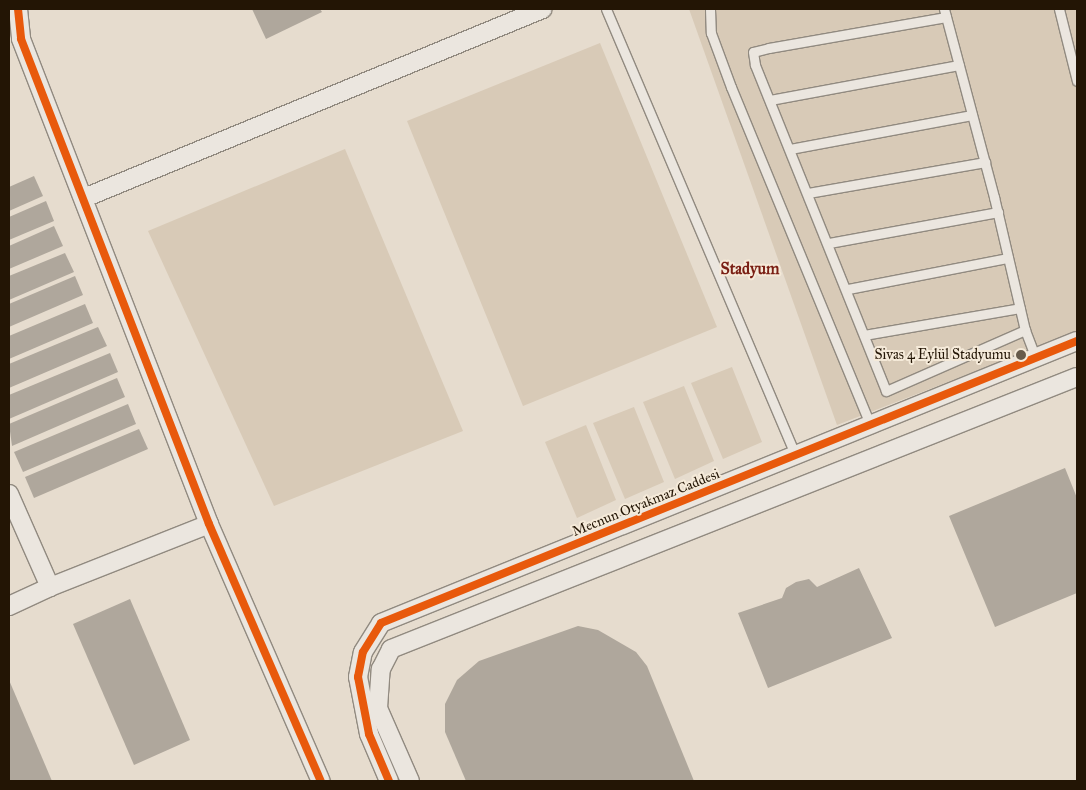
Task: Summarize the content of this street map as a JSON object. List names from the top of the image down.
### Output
{
  "streets": {
    "street": ["Mecnun Otyakmaz Caddesi"]
  },
  "districts": ["Stadyum"],
  "places": ["Sivas 4 Eylül Stadyumu"]
}
